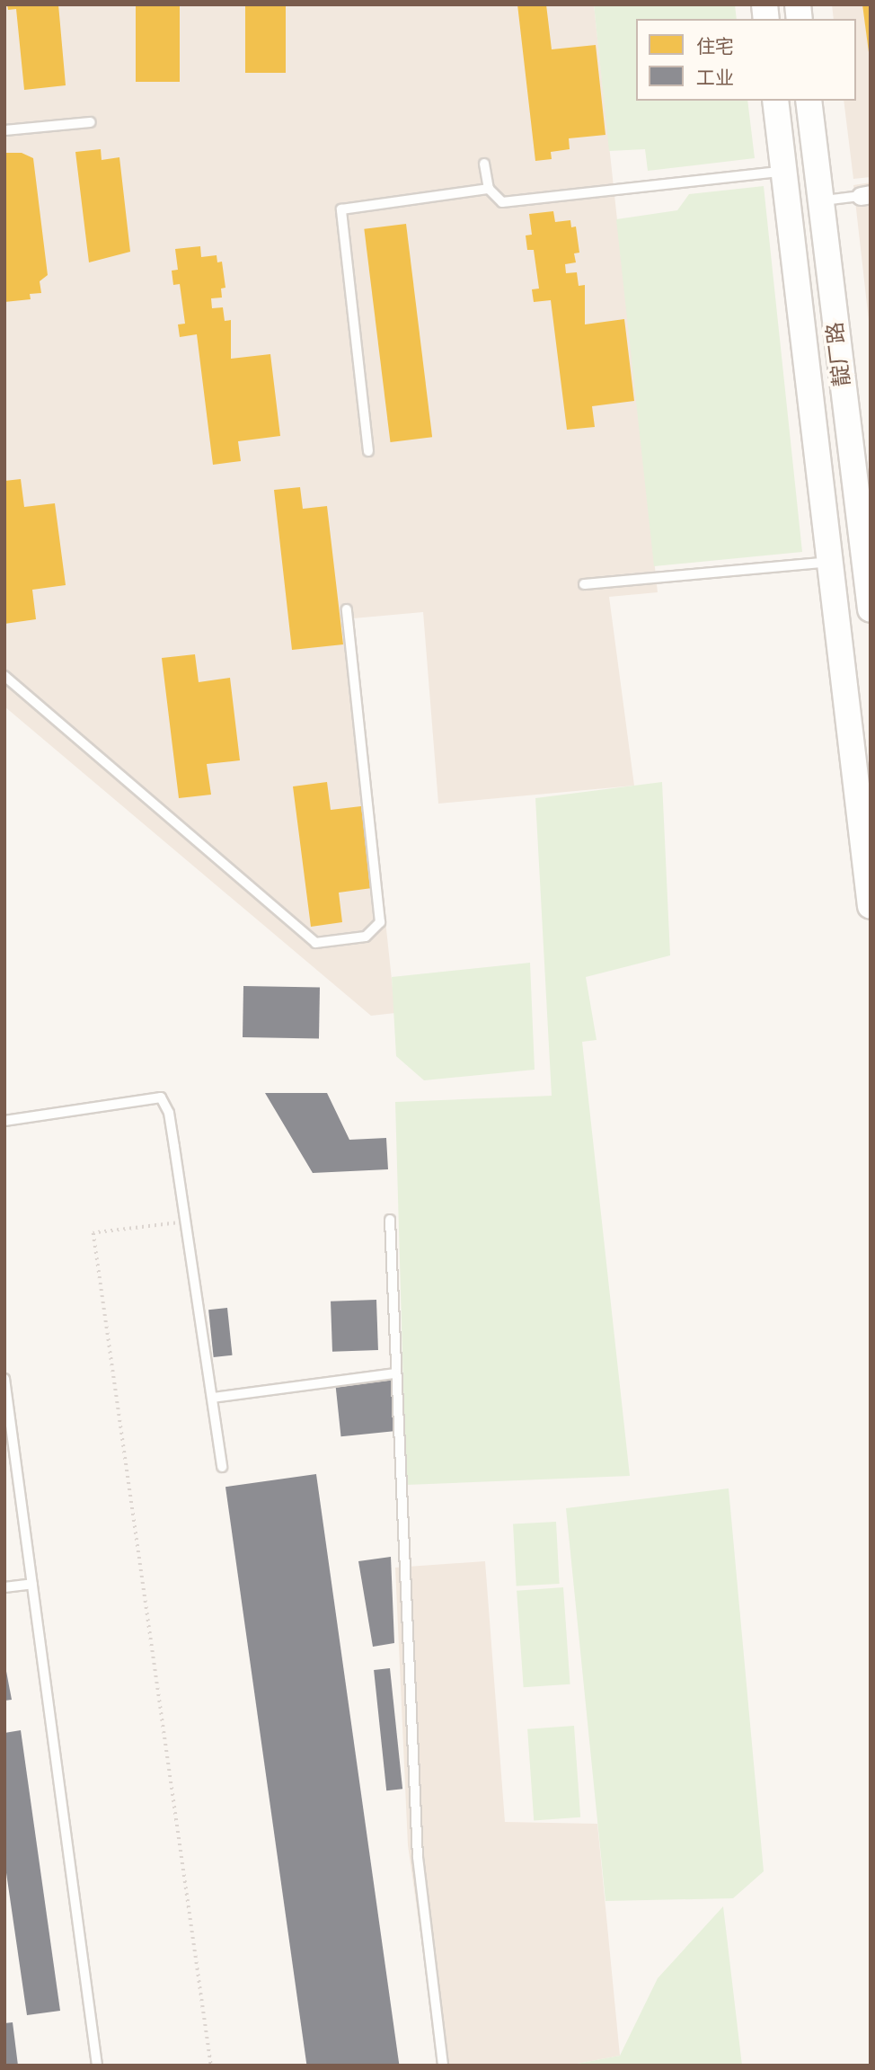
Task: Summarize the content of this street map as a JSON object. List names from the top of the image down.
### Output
{
  "streets": {
    "main road": ["靛厂路"]
  },
  "legend": ["住宅", "工业"]
}
